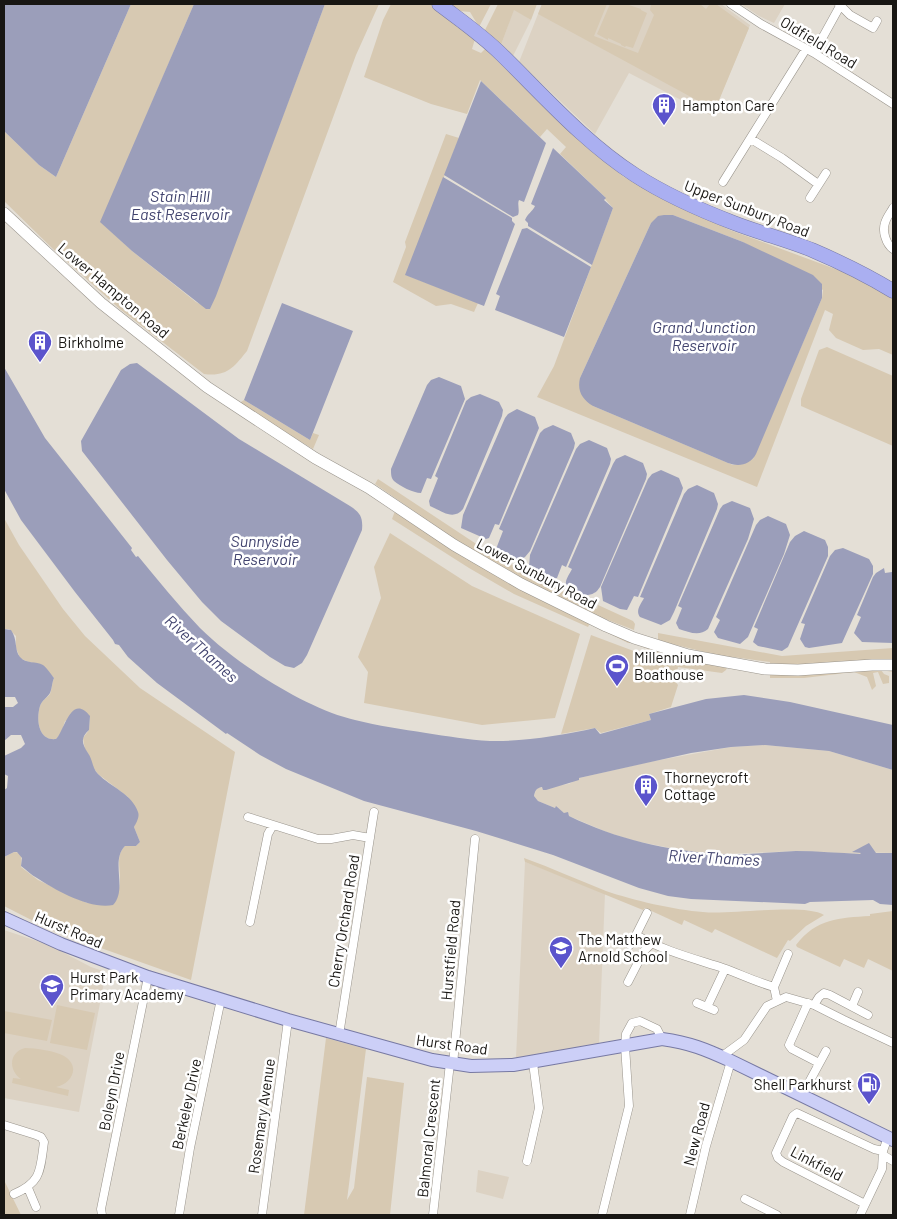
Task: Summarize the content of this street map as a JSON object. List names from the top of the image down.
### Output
{
  "streets": {
    "highway": ["Upper Sunbury Road"],
    "main road": ["Hurst Road"],
    "street": [
      "Oldfield Road",
      "Lower Hampton Road",
      "Lower Sunbury Road",
      "Cherry Orchard Road",
      "Hurstfield Road",
      "Boleyn Drive",
      "Berkeley Drive",
      "Rosemary Avenue",
      "New Road",
      "Balmoral Crescent",
      "Linkfield"
    ]
  },
  "crossings": [
    ["Lower Hampton Road", "Lower Sunbury Road"],
    ["Cherry Orchard Road", "Hurst Road"],
    ["Hurst Road", "Hurstfield Road"],
    ["Hurst Road", "Boleyn Drive"],
    ["Hurst Road", "Berkeley Drive"],
    ["Hurst Road", "Rosemary Avenue"],
    ["Hurst Road", "New Road"],
    ["Hurst Road", "Balmoral Crescent"],
    ["Hurstfield Road", "Balmoral Crescent"]
  ],
  "water": [
    "Stain Hill East Reservoir",
    "Grand Junction Reservoir",
    "Sunnyside Reservoir",
    "River Thames"
  ],
  "places": {
    "building": ["Hampton Care", "Birkholme", "Thorneycroft Cottage"],
    "sports": ["Millennium Boathouse"],
    "school or university": ["The Matthew Arnold School", "Hurst Park Primary Academy"],
    "fuel station": ["Shell Parkhurst"]
  }
}
